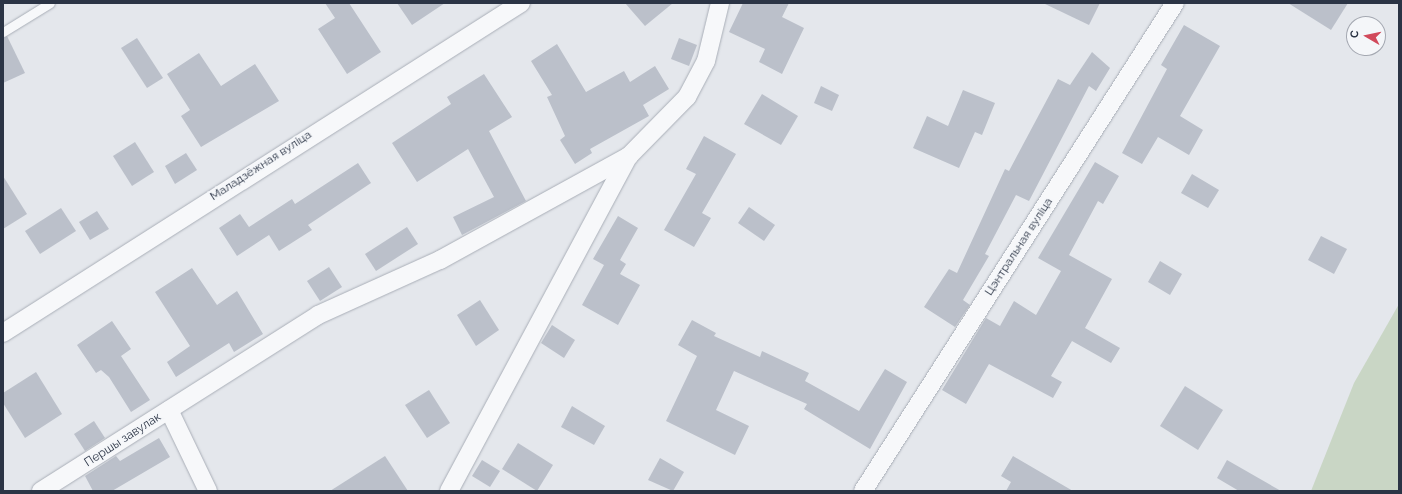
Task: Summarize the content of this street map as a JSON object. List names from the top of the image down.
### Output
{
  "streets": {
    "street": ["Маладзёжная вуліца", "Цэнтральная вуліца", "Першы завулак"]
  },
  "north": "left"
}
